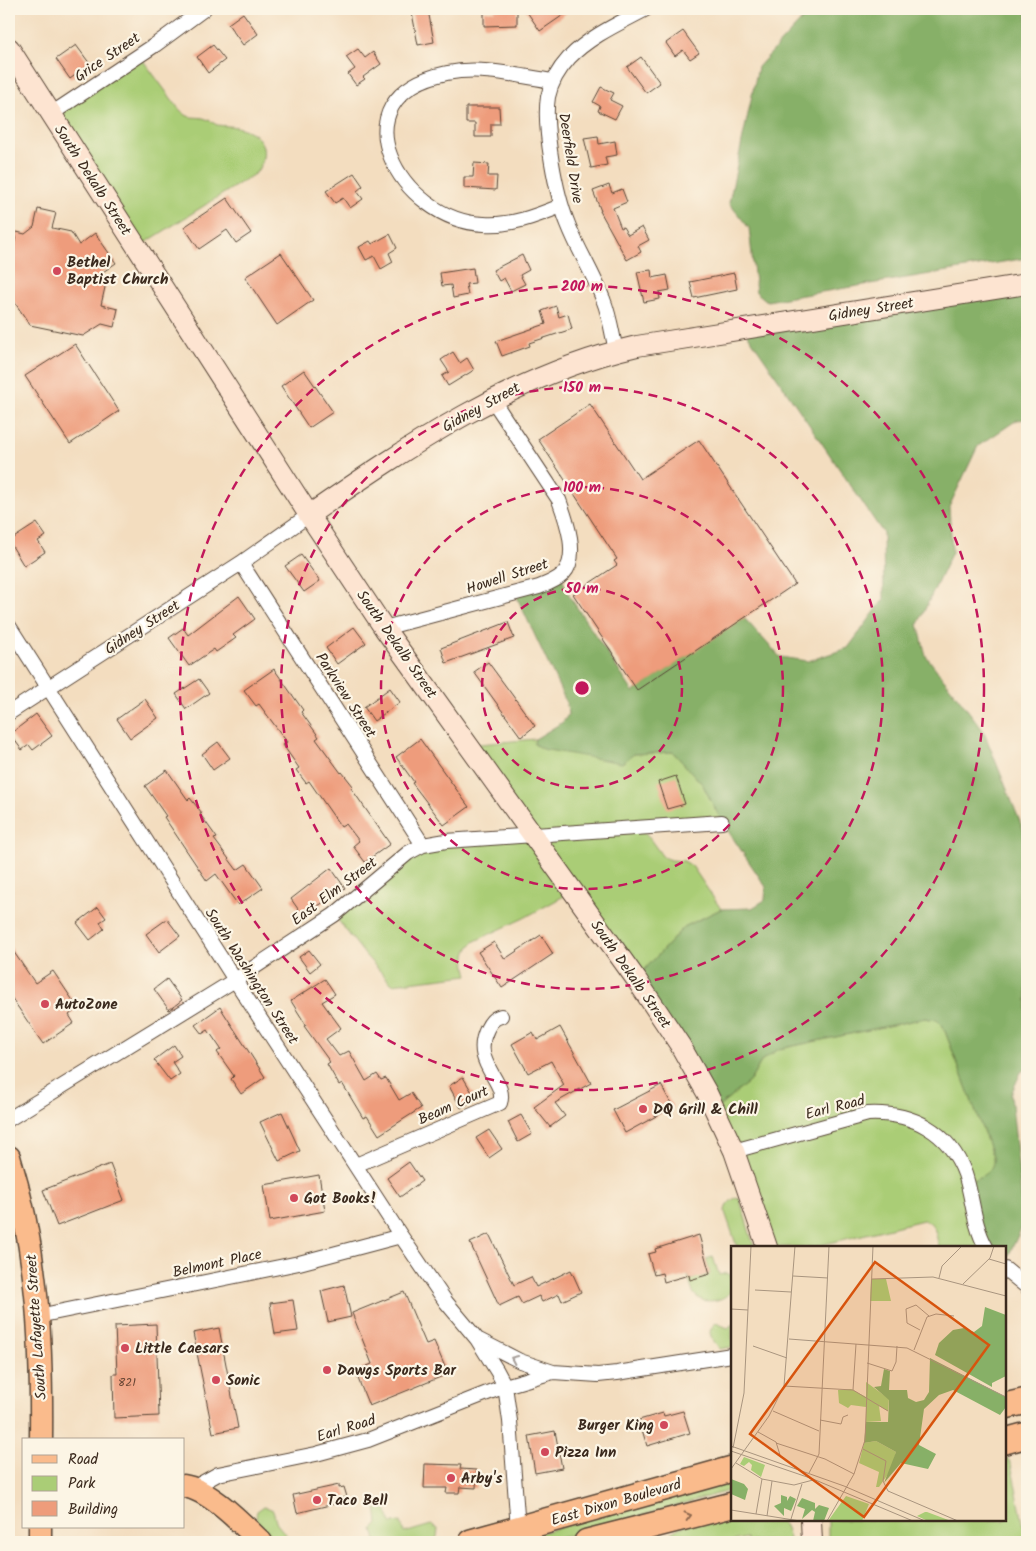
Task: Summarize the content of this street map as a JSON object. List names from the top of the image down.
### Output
{
  "streets": {
    "highway": ["East Dixon Boulevard"],
    "main road": ["South Dekalb Street", "Gidney Street", "South Lafayette Street"],
    "street": [
      "Grice Street",
      "Deerfield Drive",
      "Howell Street",
      "Parkview Street",
      "East Elm Street",
      "South Washington Street",
      "Beam Court",
      "Earl Road",
      "Belmont Place"
    ]
  },
  "crossings": [
    ["Grice Street", "South Dekalb Street"],
    ["Deerfield Drive", "Gidney Street"],
    ["South Dekalb Street", "Gidney Street"],
    ["South Dekalb Street", "Howell Street"],
    ["South Dekalb Street", "East Elm Street"],
    ["South Dekalb Street", "Earl Road"],
    ["Gidney Street", "Howell Street"],
    ["Gidney Street", "Parkview Street"],
    ["Gidney Street", "South Washington Street"],
    ["Parkview Street", "East Elm Street"],
    ["East Elm Street", "South Washington Street"],
    ["South Washington Street", "Beam Court"],
    ["South Washington Street", "Earl Road"],
    ["South Washington Street", "Belmont Place"],
    ["South Washington Street", "East Dixon Boulevard"],
    ["Belmont Place", "South Lafayette Street"]
  ],
  "places": [
    "Bethel Baptist Church",
    "AutoZone",
    "DQ Grill & Chill",
    "Got Books!",
    "Little Caesars",
    "Dawgs Sports Bar",
    "Sonic",
    "Burger King",
    "Pizza Inn",
    "Arby's",
    "Taco Bell"
  ],
  "house_numbers": ["821"],
  "legend": ["Road", "Park", "Building"],
  "rings": [
    "200 m",
    "150 m",
    "100 m",
    "50 m"
  ]
}
